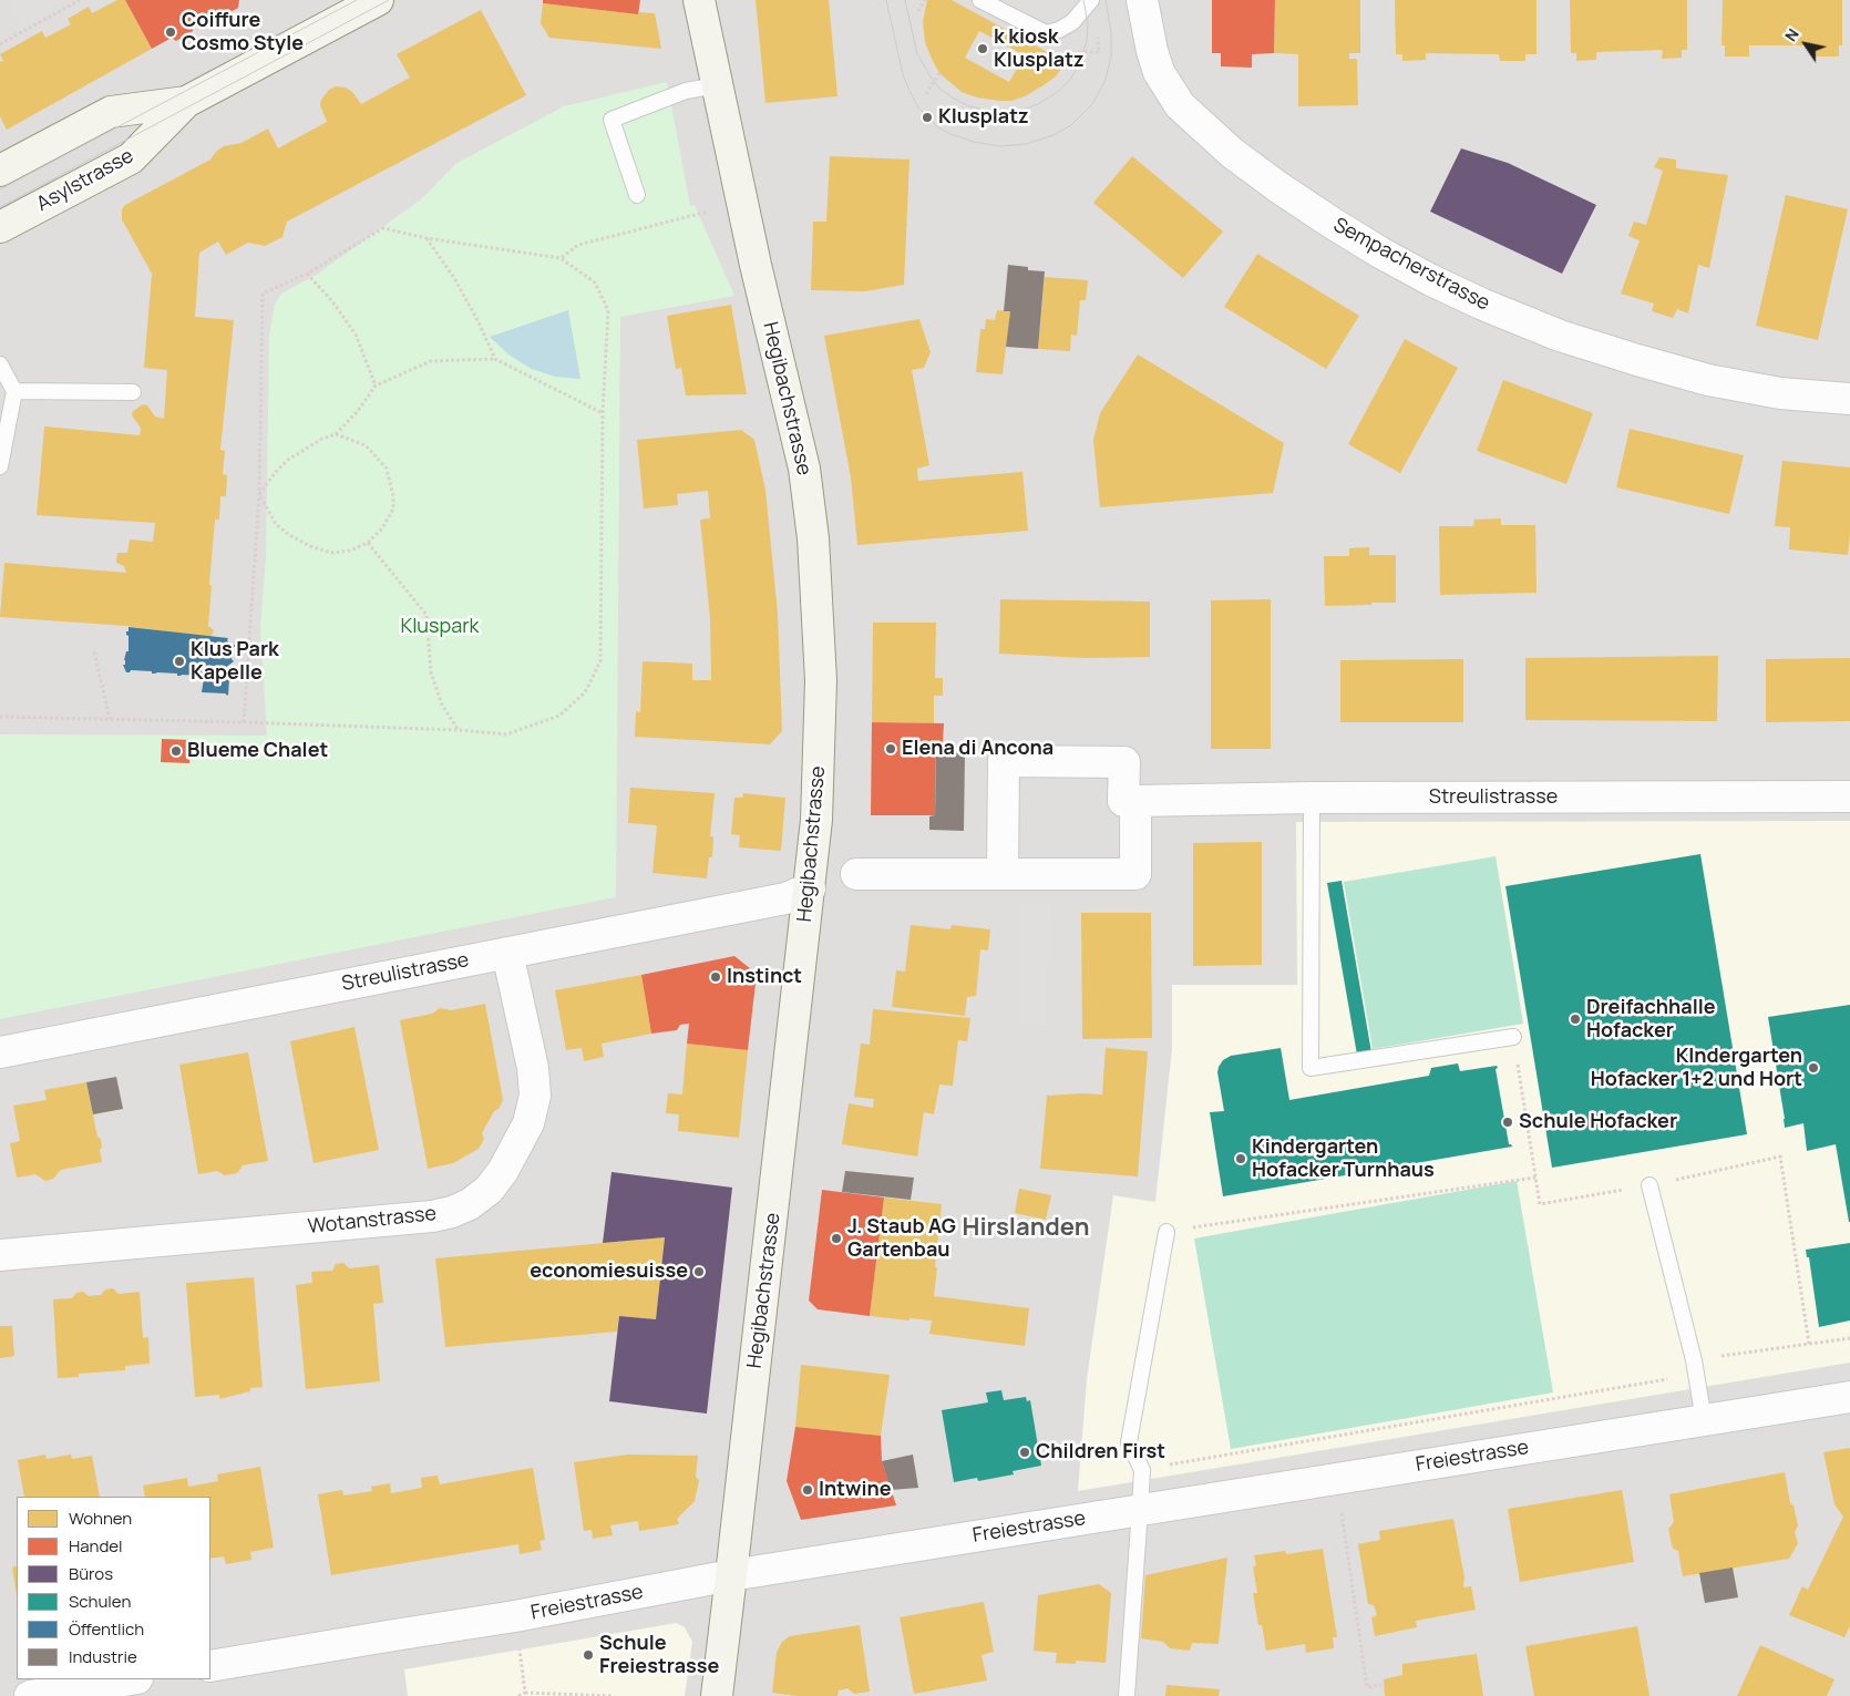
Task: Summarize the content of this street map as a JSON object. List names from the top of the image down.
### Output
{
  "streets": {
    "street": [
      "Asylstrasse",
      "Sempacherstrasse",
      "Hegibachstrasse",
      "Streulistrasse",
      "Wotanstrasse",
      "Freiestrasse"
    ]
  },
  "crossings": [
    ["Hegibachstrasse", "Streulistrasse"],
    ["Hegibachstrasse", "Freiestrasse"],
    ["Streulistrasse", "Wotanstrasse"]
  ],
  "districts": ["Hirslanden"],
  "parks": ["Kluspark"],
  "places": [
    "Coiffure Cosmo Style",
    "k kiosk Klusplatz",
    "Klusplatz",
    "Klus Park Kapelle",
    "Elena di Ancona",
    "Blueme Chalet",
    "Instinct",
    "Dreifachhalle Hofacker",
    "KIndergarten Hofacker 1+2 und Hort",
    "Schule Hofacker",
    "Kindergarten Hofacker Turnhaus",
    "J. Staub AG Gartenbau",
    "economiesuisse",
    "Children First",
    "Intwine",
    "Schule Freiestrasse"
  ],
  "legend": [
    "Wohnen",
    "Handel",
    "Büros",
    "Schulen",
    "Öffentlich",
    "Industrie"
  ],
  "north": "top left"
}
